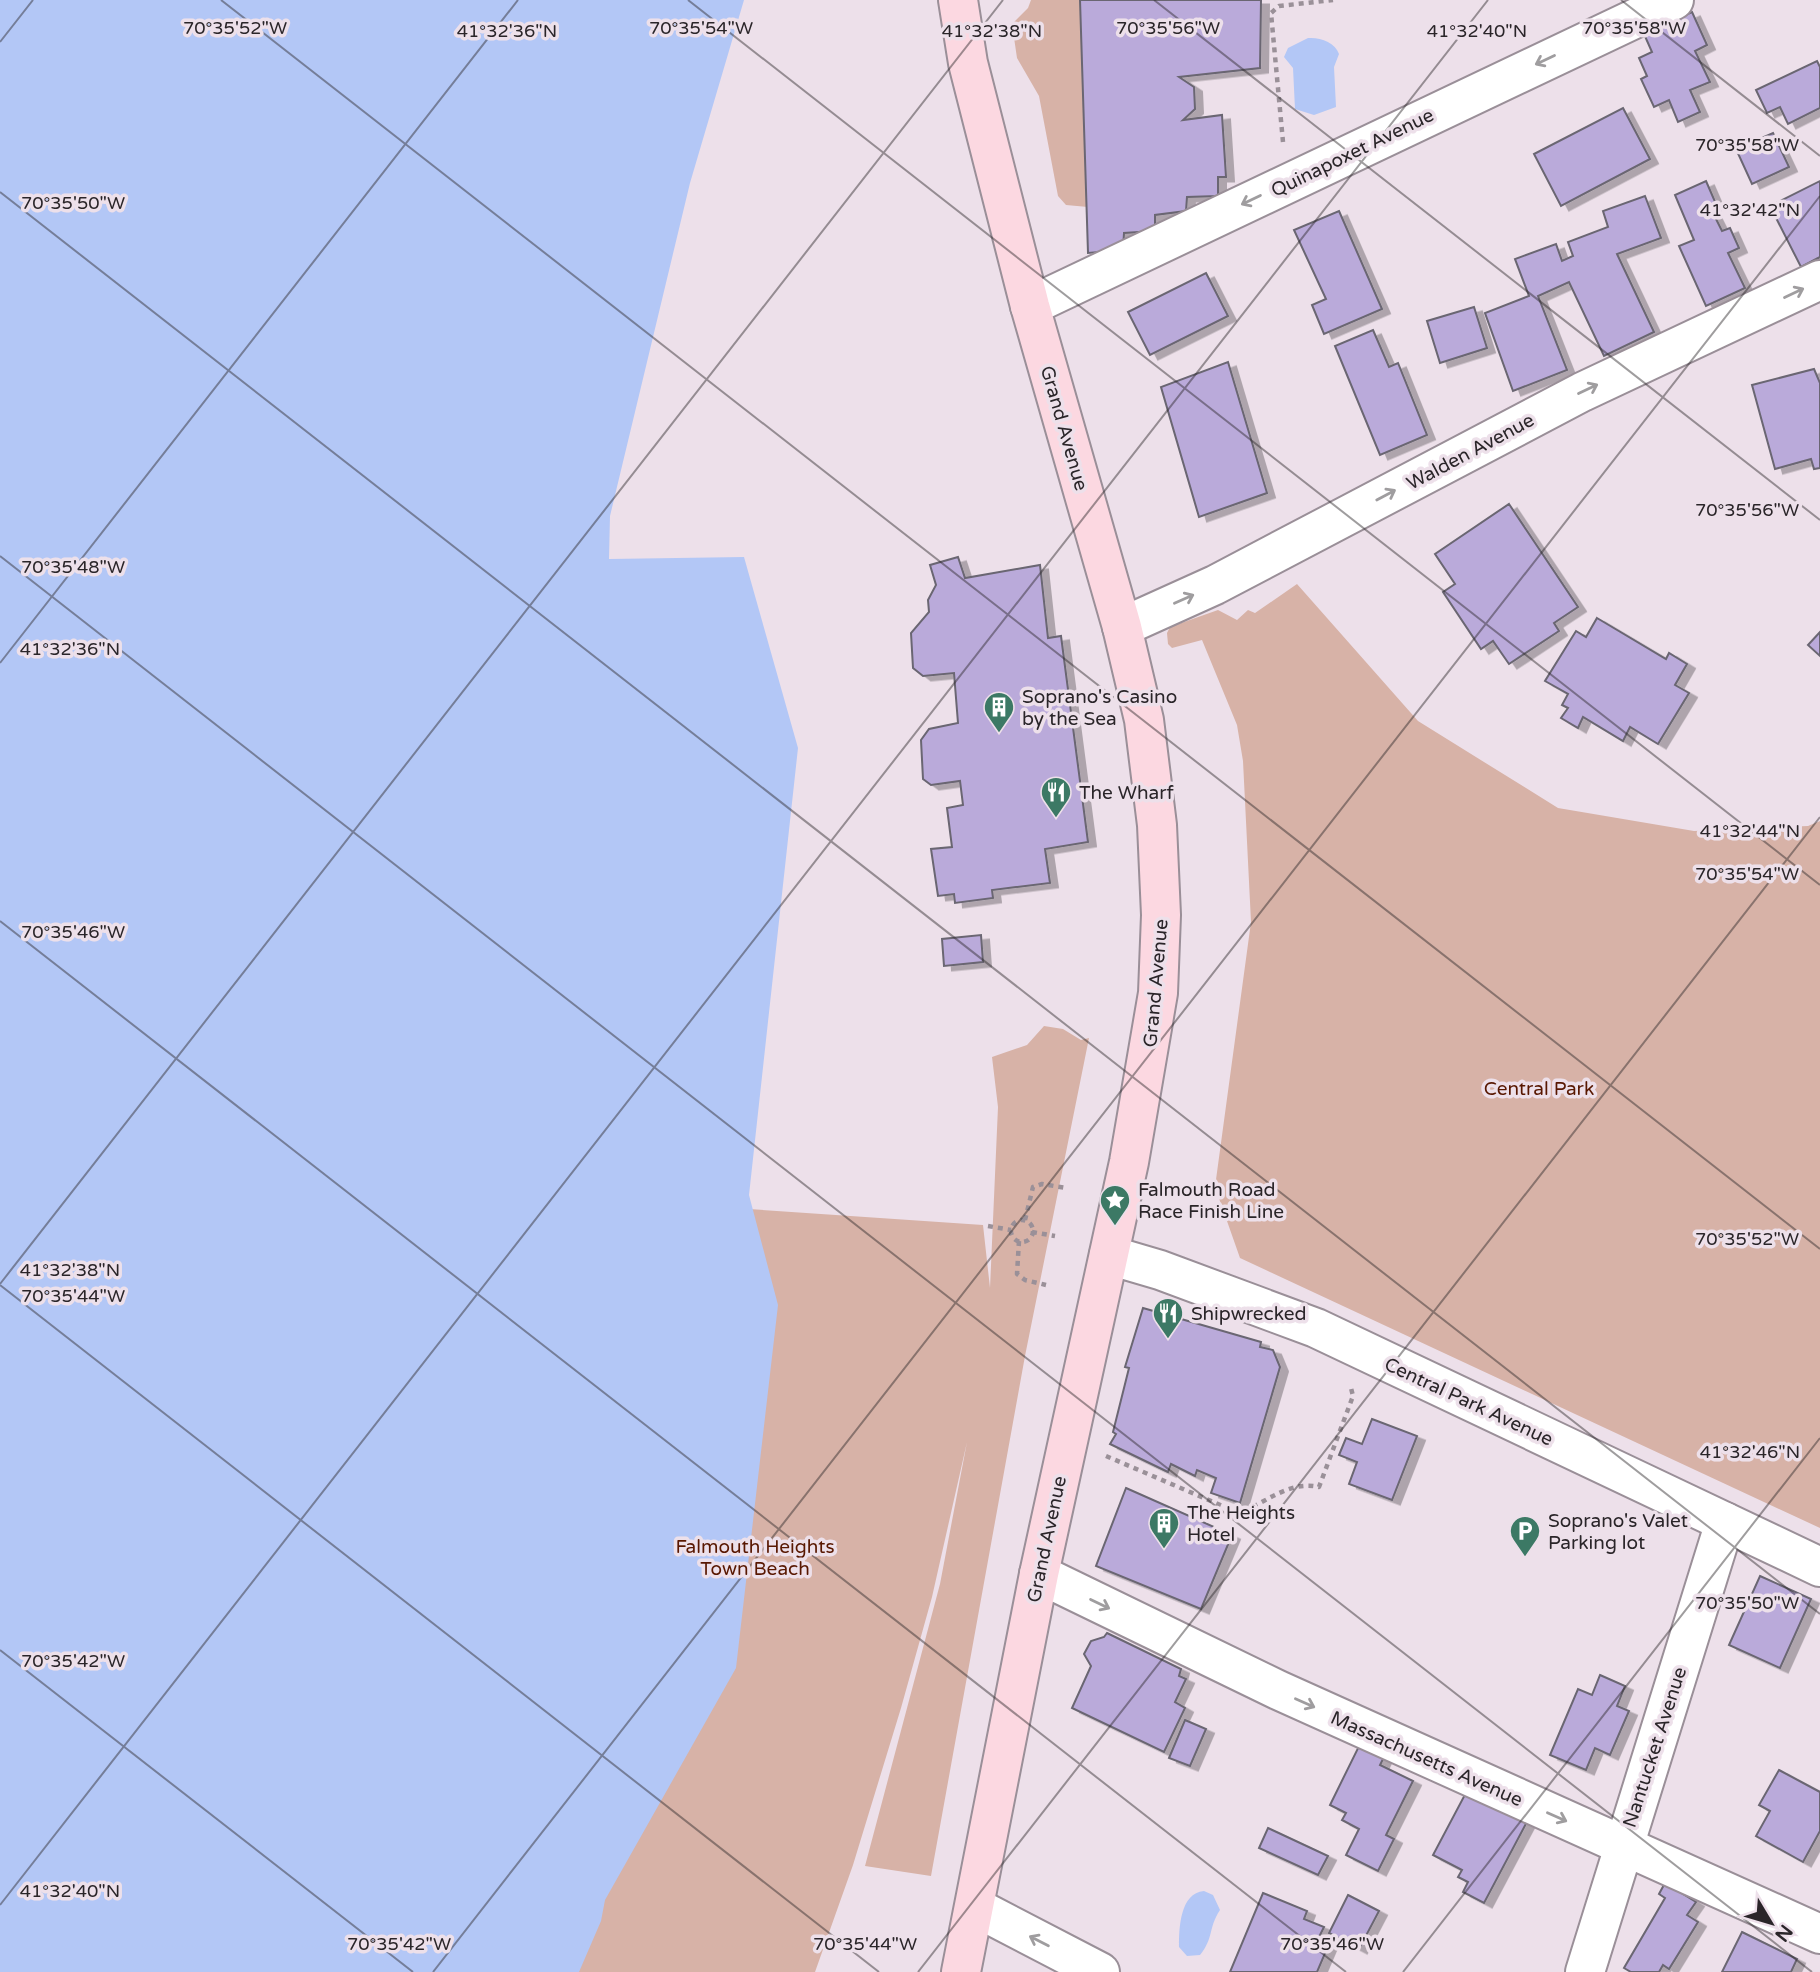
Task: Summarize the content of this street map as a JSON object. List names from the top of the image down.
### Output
{
  "streets": {
    "main road": ["Grand Avenue"],
    "street": [
      "Quinapoxet Avenue",
      "Walden Avenue",
      "Central Park Avenue",
      "Nantucket Avenue",
      "Massachusetts Avenue"
    ]
  },
  "crossings": [
    ["Quinapoxet Avenue", "Grand Avenue"],
    ["Grand Avenue", "Walden Avenue"],
    ["Grand Avenue", "Central Park Avenue"],
    ["Grand Avenue", "Massachusetts Avenue"],
    ["Central Park Avenue", "Nantucket Avenue"],
    ["Nantucket Avenue", "Massachusetts Avenue"]
  ],
  "one_way": ["Quinapoxet Avenue", "Walden Avenue", "Massachusetts Avenue"],
  "parks": ["Central Park", "Falmouth Heights Town Beach"],
  "places": {
    "building": ["Soprano's Casino by the Sea", "The Heights Hotel"],
    "restaurant": ["The Wharf", "Shipwrecked"],
    "place": ["Falmouth Road Race Finish Line"],
    "parking": ["Soprano's Valet Parking lot"]
  },
  "north": "bottom right",
  "coordinates": [
    "70°35'58\"W",
    "70°35'52\"W",
    "70°35'54\"W",
    "70°35'56\"W",
    "41°32'36\"N",
    "41°32'38\"N",
    "41°32'40\"N",
    "70°35'50\"W",
    "41°32'42\"N",
    "70°35'48\"W",
    "41°32'44\"N",
    "70°35'46\"W",
    "70°35'44\"W",
    "41°32'46\"N",
    "70°35'42\"W"
  ]
}
